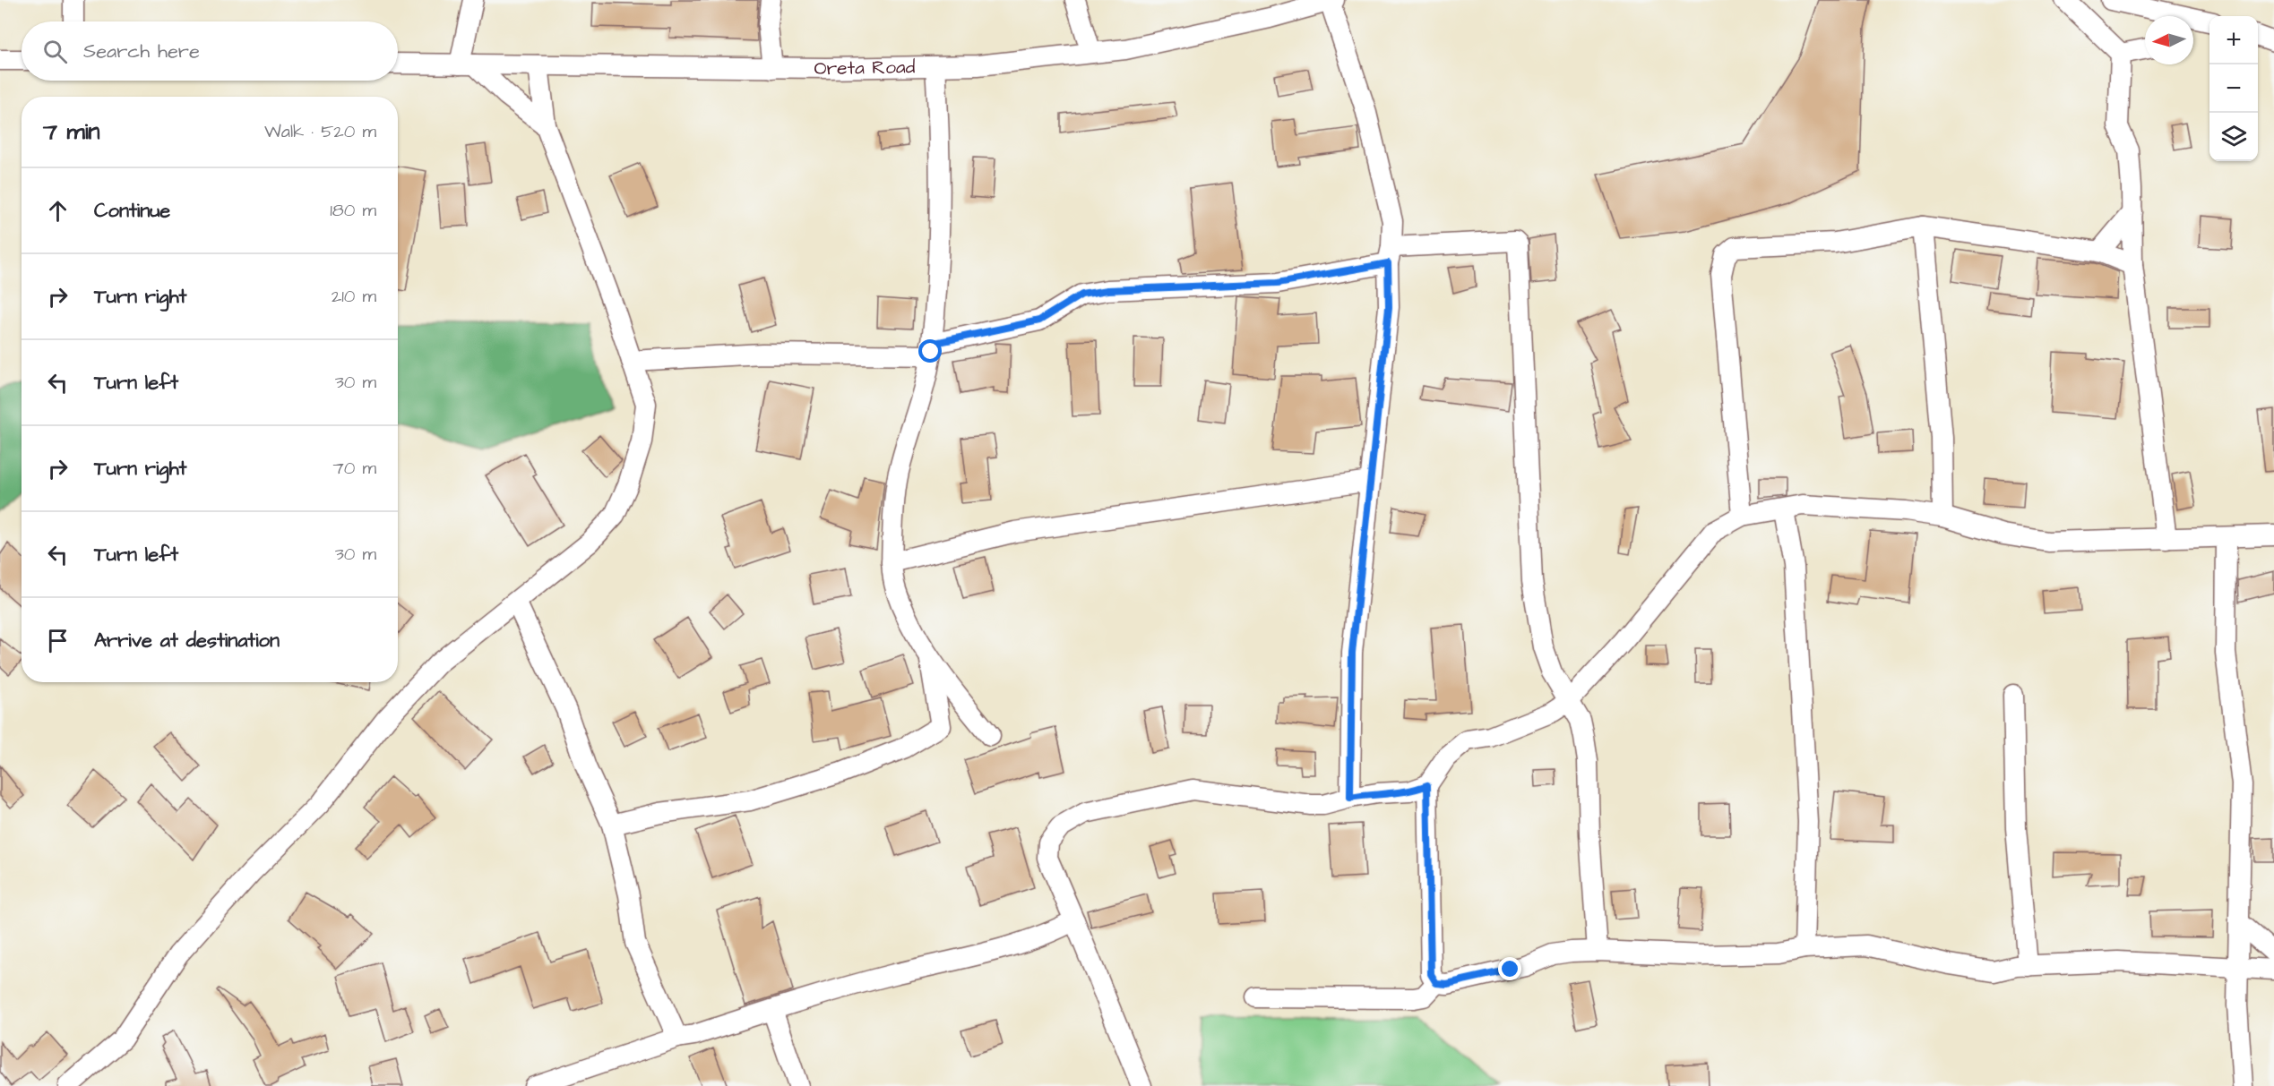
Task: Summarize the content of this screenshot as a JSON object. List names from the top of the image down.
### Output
{
  "streets": {
    "street": ["Oreta Road"]
  },
  "north": "left",
  "page": {
    "map_buttons": ["+", "−"],
    "search": "Search here",
    "heading": ["7 min", "Walk · 520 m"],
    "list": [
      ["Continue", "180 m"],
      ["Turn right", "210 m"],
      ["Turn left", "30 m"],
      ["Turn right", "70 m"],
      ["Turn left", "30 m"],
      "Arrive at destination"
    ]
  }
}
